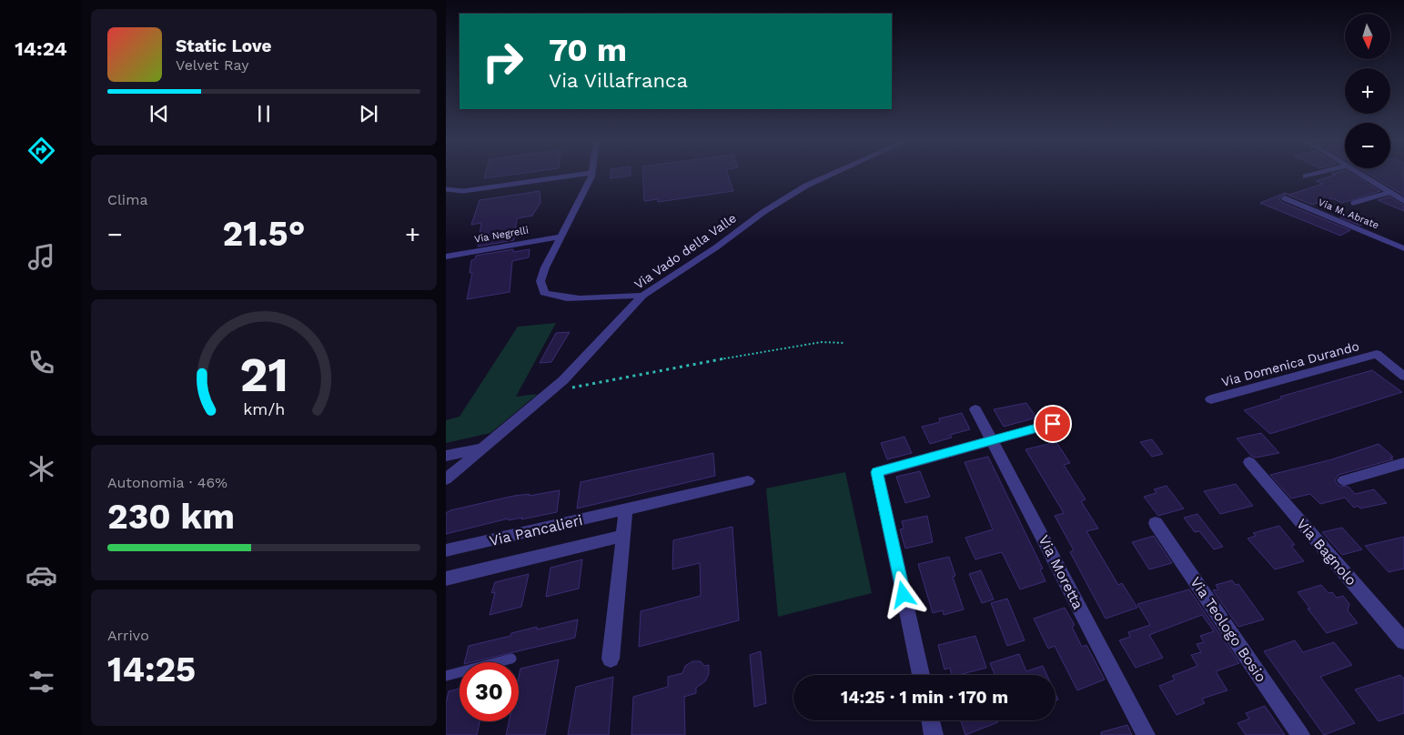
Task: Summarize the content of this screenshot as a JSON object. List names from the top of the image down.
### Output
{
  "streets": {
    "street": [
      "Via M. Abrate",
      "Via Negrelli",
      "Via Vado della Valle",
      "Via Domenica Durando",
      "Via Pancalieri",
      "Via Bagnolo",
      "Via Moretta",
      "Via Teologo Bosio"
    ]
  },
  "north": "bottom",
  "page": {
    "tabs": "14:24",
    "map_buttons": ["+", "−"],
    "turn": ["70 m", "Via Villafranca"],
    "song": ["Static Love", "Velvet Ray"],
    "tile": [
      "Clima",
      ["Autonomia · 46%", "230 km"],
      ["Arrivo", "14:25"]
    ],
    "heat": ["−", "21.5°", "+"],
    "limit": "30",
    "trip": "14:25 · 1 min · 170 m",
    "gauge": ["21", "km/h"]
  }
}
